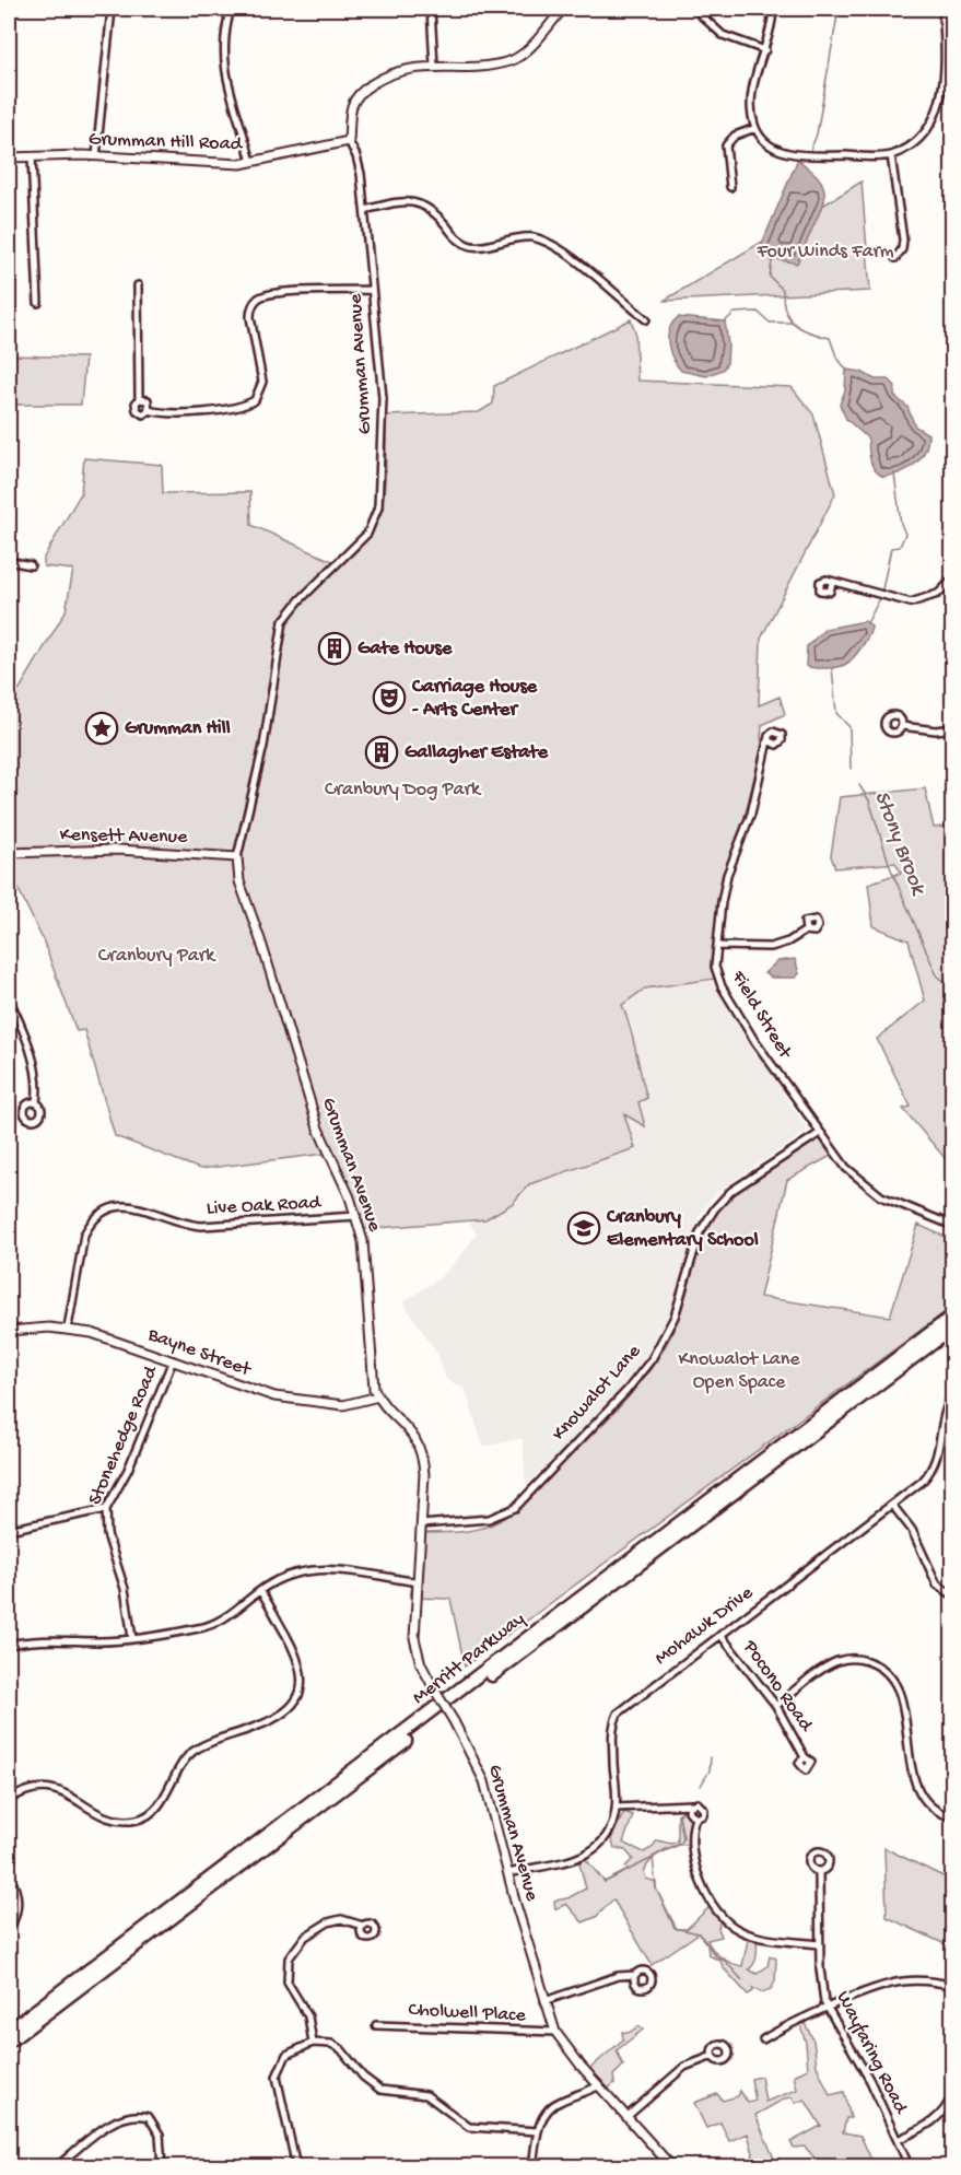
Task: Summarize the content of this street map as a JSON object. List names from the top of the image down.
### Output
{
  "streets": {
    "highway": ["Merritt Parkway"],
    "street": [
      "Grumman Hill Road",
      "Grumman Avenue",
      "Kensett Avenue",
      "Field Street",
      "Live Oak Road",
      "Bayne Street",
      "Knowalot Lane",
      "Stonehedge Road",
      "Mohawk Drive",
      "Pocono Road",
      "Cholwell Place",
      "Wayfaring Road"
    ]
  },
  "crossings": [
    ["Grumman Hill Road", "Grumman Avenue"],
    ["Grumman Avenue", "Kensett Avenue"],
    ["Grumman Avenue", "Live Oak Road"],
    ["Grumman Avenue", "Bayne Street"],
    ["Grumman Avenue", "Knowalot Lane"],
    ["Grumman Avenue", "Mohawk Drive"],
    ["Grumman Avenue", "Cholwell Place"],
    ["Field Street", "Knowalot Lane"],
    ["Live Oak Road", "Bayne Street"],
    ["Bayne Street", "Stonehedge Road"],
    ["Mohawk Drive", "Pocono Road"]
  ],
  "water": ["Stony Brook"],
  "parks": [
    "Four Winds Farm",
    "Cranbury Dog Park",
    "Cranbury Park",
    "Knowalot Lane Open Space"
  ],
  "places": {
    "building": ["Gate House", "Gallagher Estate"],
    "theatre": ["Carriage House - Arts Center"],
    "place": ["Grumman Hill"],
    "school or university": ["Cranbury Elementary School"]
  }
}
